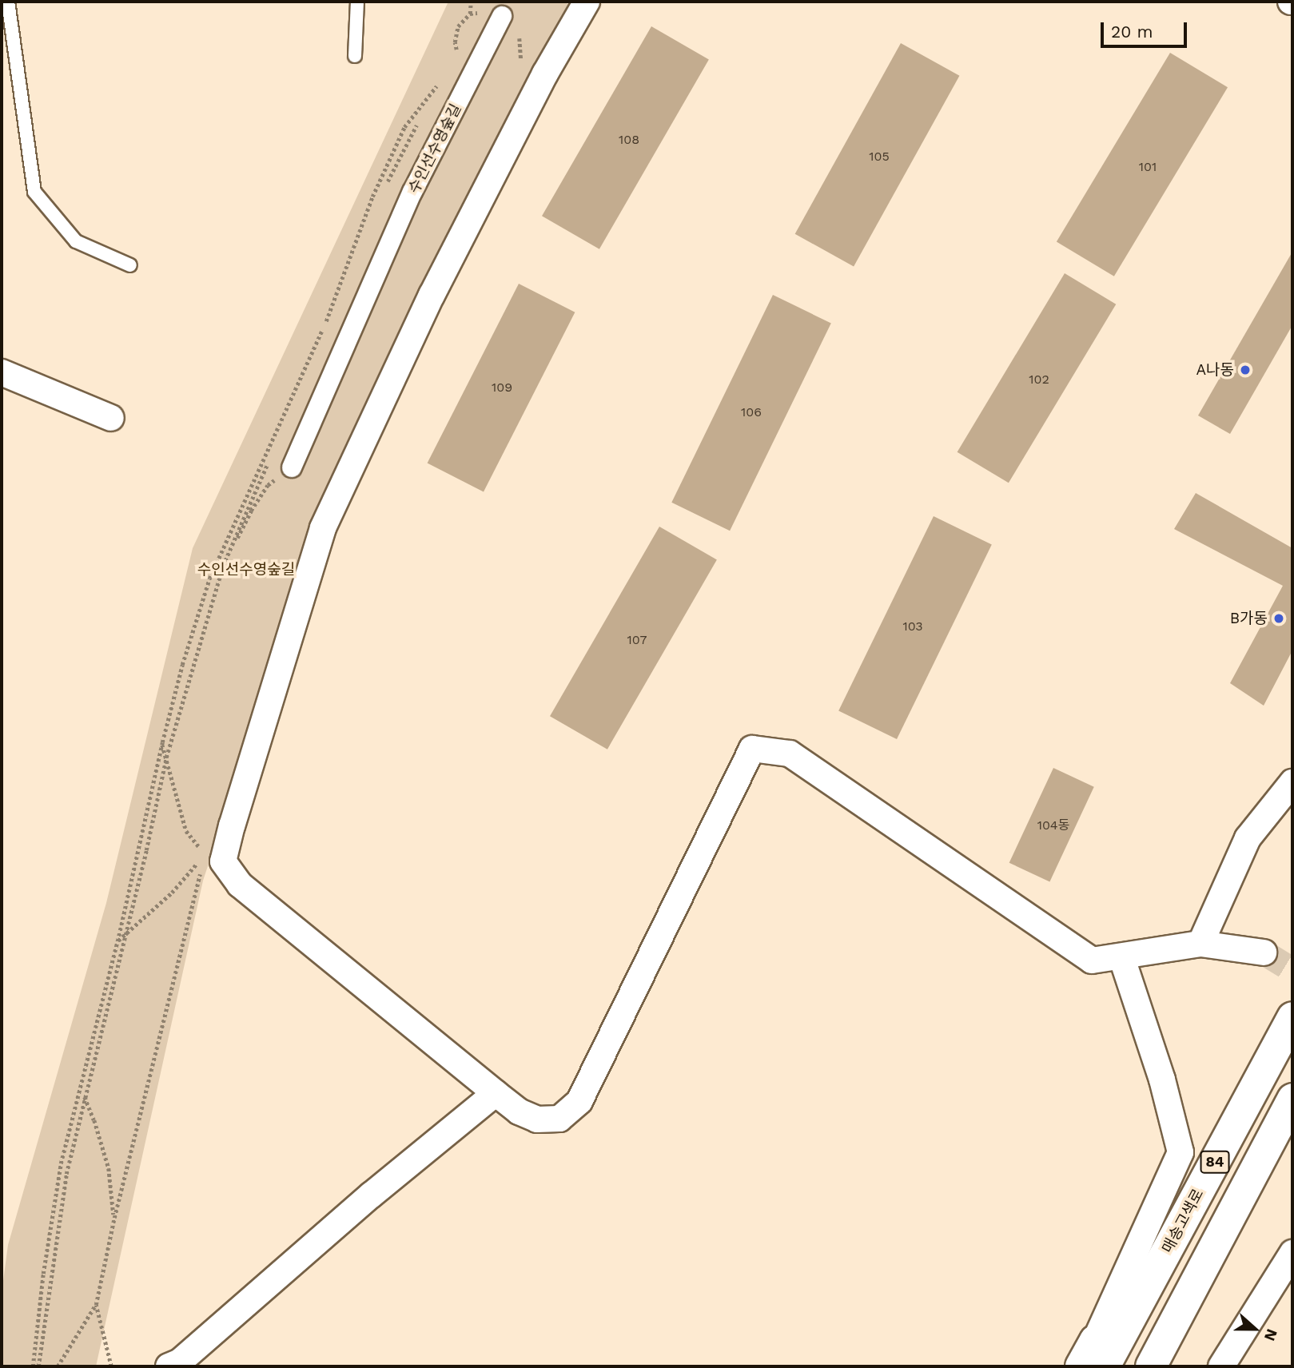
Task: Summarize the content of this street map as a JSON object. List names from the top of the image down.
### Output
{
  "streets": {
    "main road": ["84", "매송고색로"],
    "street": ["수인선수영숲길"]
  },
  "parks": ["수인선수영숲길"],
  "places": ["A나동", "B가동"],
  "house_numbers": [
    "108",
    "105",
    "101",
    "102",
    "109",
    "106",
    "103",
    "107",
    "104동"
  ],
  "scale_bar": "20 m",
  "north": "right"
}
